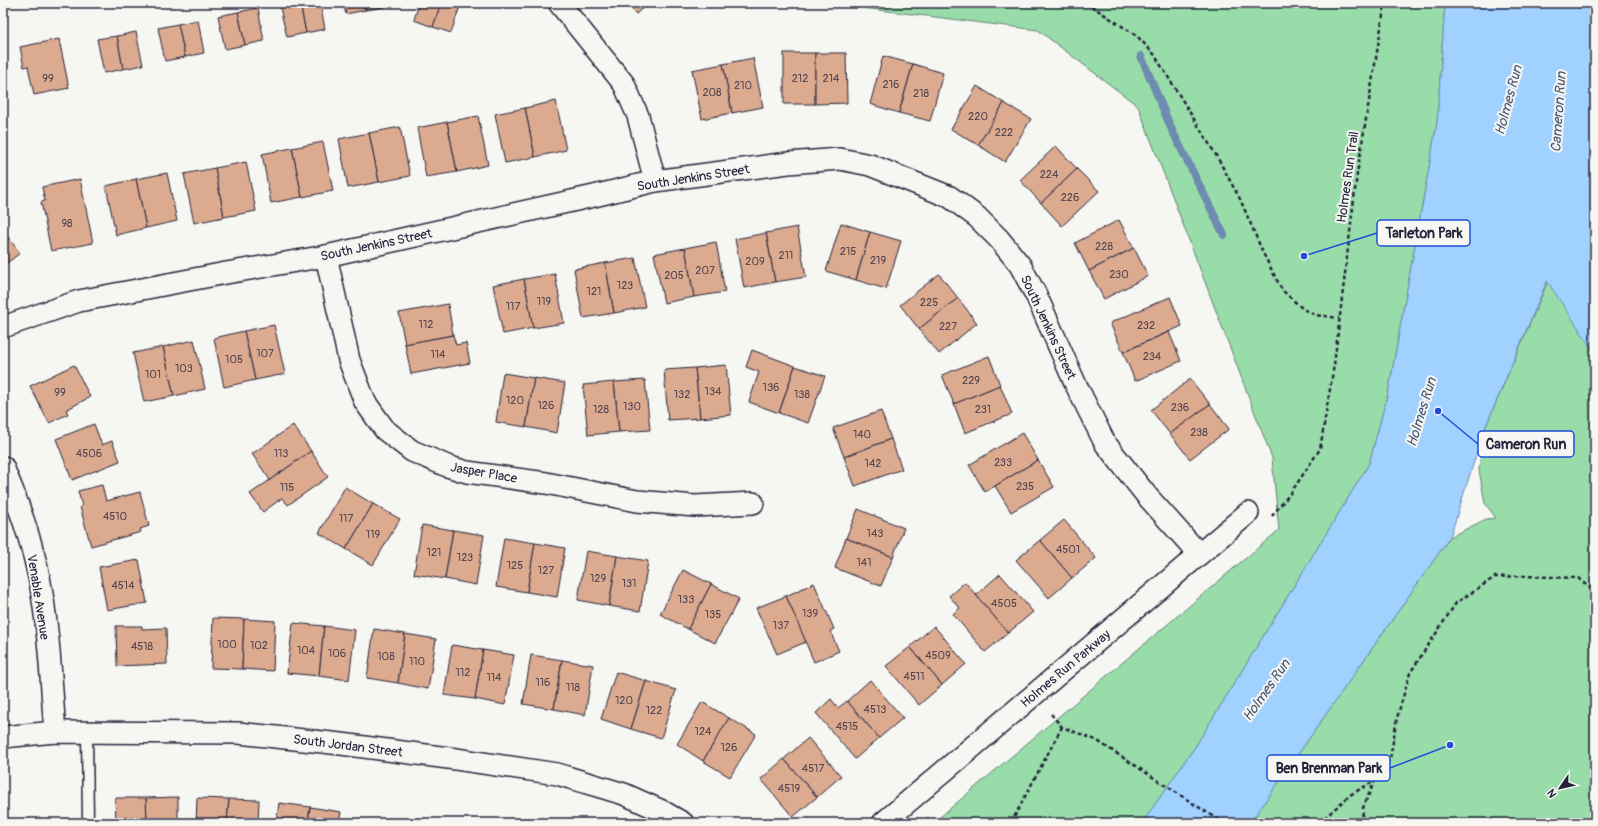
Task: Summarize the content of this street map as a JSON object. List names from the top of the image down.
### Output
{
  "streets": {
    "street": [
      "South Jenkins Street",
      "Jasper Place",
      "Venable Avenue",
      "Holmes Run Parkway",
      "South Jordan Street"
    ],
    "path": ["Holmes Run Trail"]
  },
  "crossings": [
    ["South Jenkins Street", "Jasper Place"],
    ["South Jenkins Street", "Holmes Run Parkway"],
    ["Venable Avenue", "South Jordan Street"]
  ],
  "water": ["Holmes Run", "Cameron Run"],
  "places": ["Tarleton Park", "Cameron Run", "Ben Brenman Park"],
  "house_numbers": [
    "99",
    "212",
    "214",
    "216",
    "210",
    "208",
    "218",
    "220",
    "222",
    "224",
    "226",
    "98",
    "228",
    "215",
    "211",
    "219",
    "209",
    "207",
    "230",
    "205",
    "123",
    "121",
    "119",
    "225",
    "117",
    "112",
    "232",
    "227",
    "107",
    "114",
    "234",
    "105",
    "103",
    "101",
    "229",
    "136",
    "134",
    "99",
    "132",
    "138",
    "120",
    "126",
    "130",
    "236",
    "128",
    "231",
    "238",
    "140",
    "4506",
    "113",
    "233",
    "142",
    "235",
    "115",
    "4510",
    "117",
    "143",
    "119",
    "4501",
    "121",
    "123",
    "141",
    "125",
    "127",
    "129",
    "131",
    "4514",
    "133",
    "4505",
    "139",
    "135",
    "137",
    "100",
    "102",
    "4518",
    "104",
    "106",
    "4509",
    "108",
    "110",
    "112",
    "4511",
    "114",
    "116",
    "118",
    "120",
    "4513",
    "122",
    "4515",
    "124",
    "126",
    "4517",
    "4519"
  ],
  "north": "bottom left"
}
